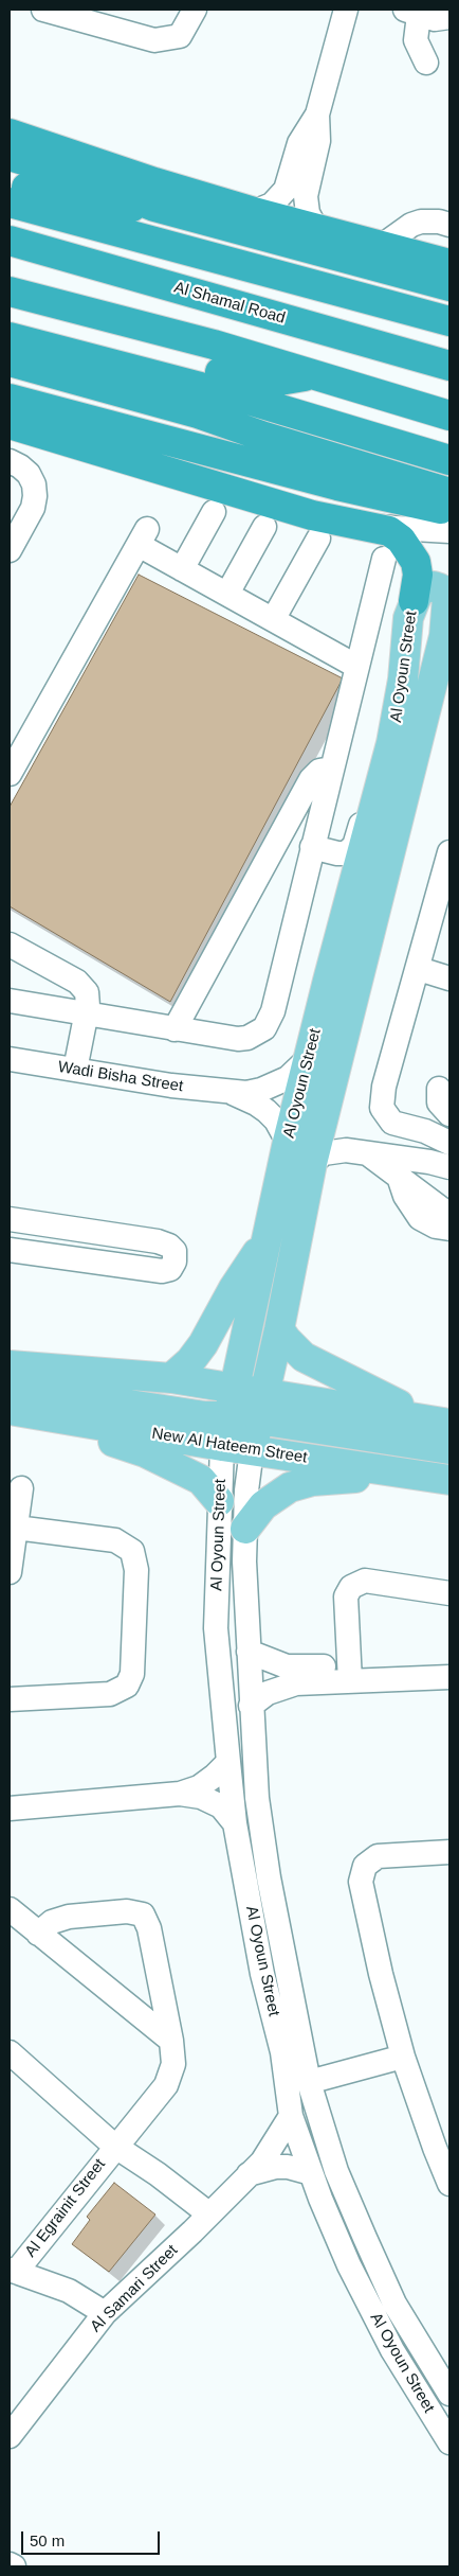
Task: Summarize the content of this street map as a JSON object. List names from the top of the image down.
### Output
{
  "streets": {
    "highway": ["Al Shamal Road"],
    "main road": ["Al Oyoun Street", "New Al Hateem Street"],
    "street": ["Wadi Bisha Street", "Al Egrainit Street", "Al Samari Street"]
  },
  "crossings": [
    ["Al Oyoun Street", "Wadi Bisha Street"],
    ["Al Oyoun Street", "New Al Hateem Street"],
    ["Al Oyoun Street", "Al Samari Street"],
    ["Al Egrainit Street", "Al Samari Street"]
  ],
  "scale_bar": "50 m"
}
